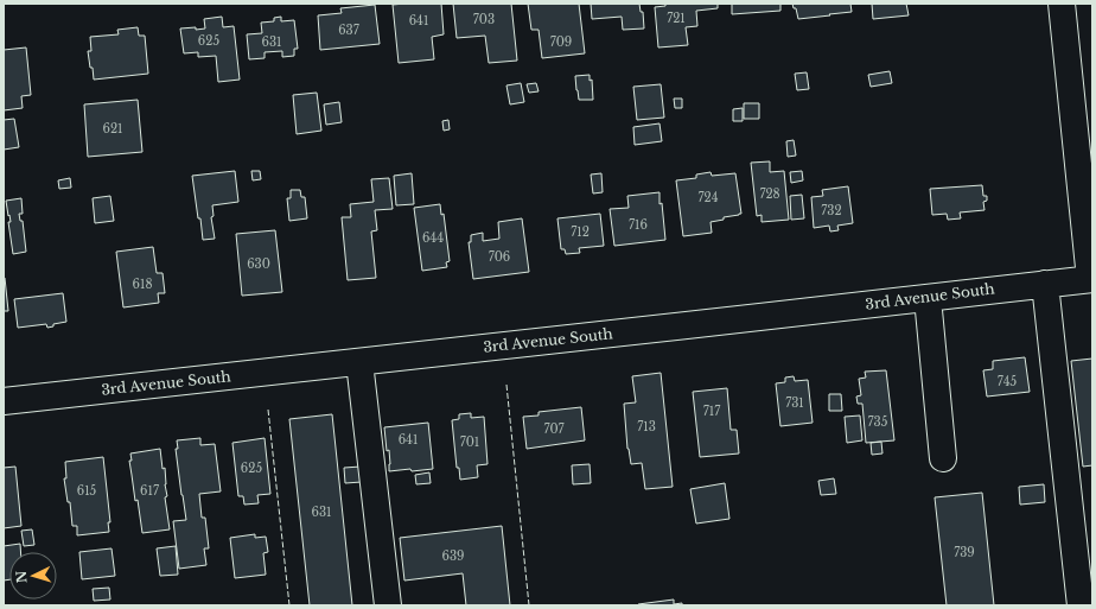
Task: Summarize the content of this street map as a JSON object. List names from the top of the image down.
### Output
{
  "streets": {
    "street": ["3rd Avenue South"]
  },
  "house_numbers": [
    "721",
    "703",
    "641",
    "637",
    "625",
    "631",
    "709",
    "621",
    "728",
    "724",
    "732",
    "716",
    "712",
    "644",
    "706",
    "630",
    "618",
    "745",
    "731",
    "717",
    "735",
    "713",
    "707",
    "641",
    "701",
    "625",
    "615",
    "617",
    "631",
    "739",
    "639"
  ],
  "north": "left"
}
